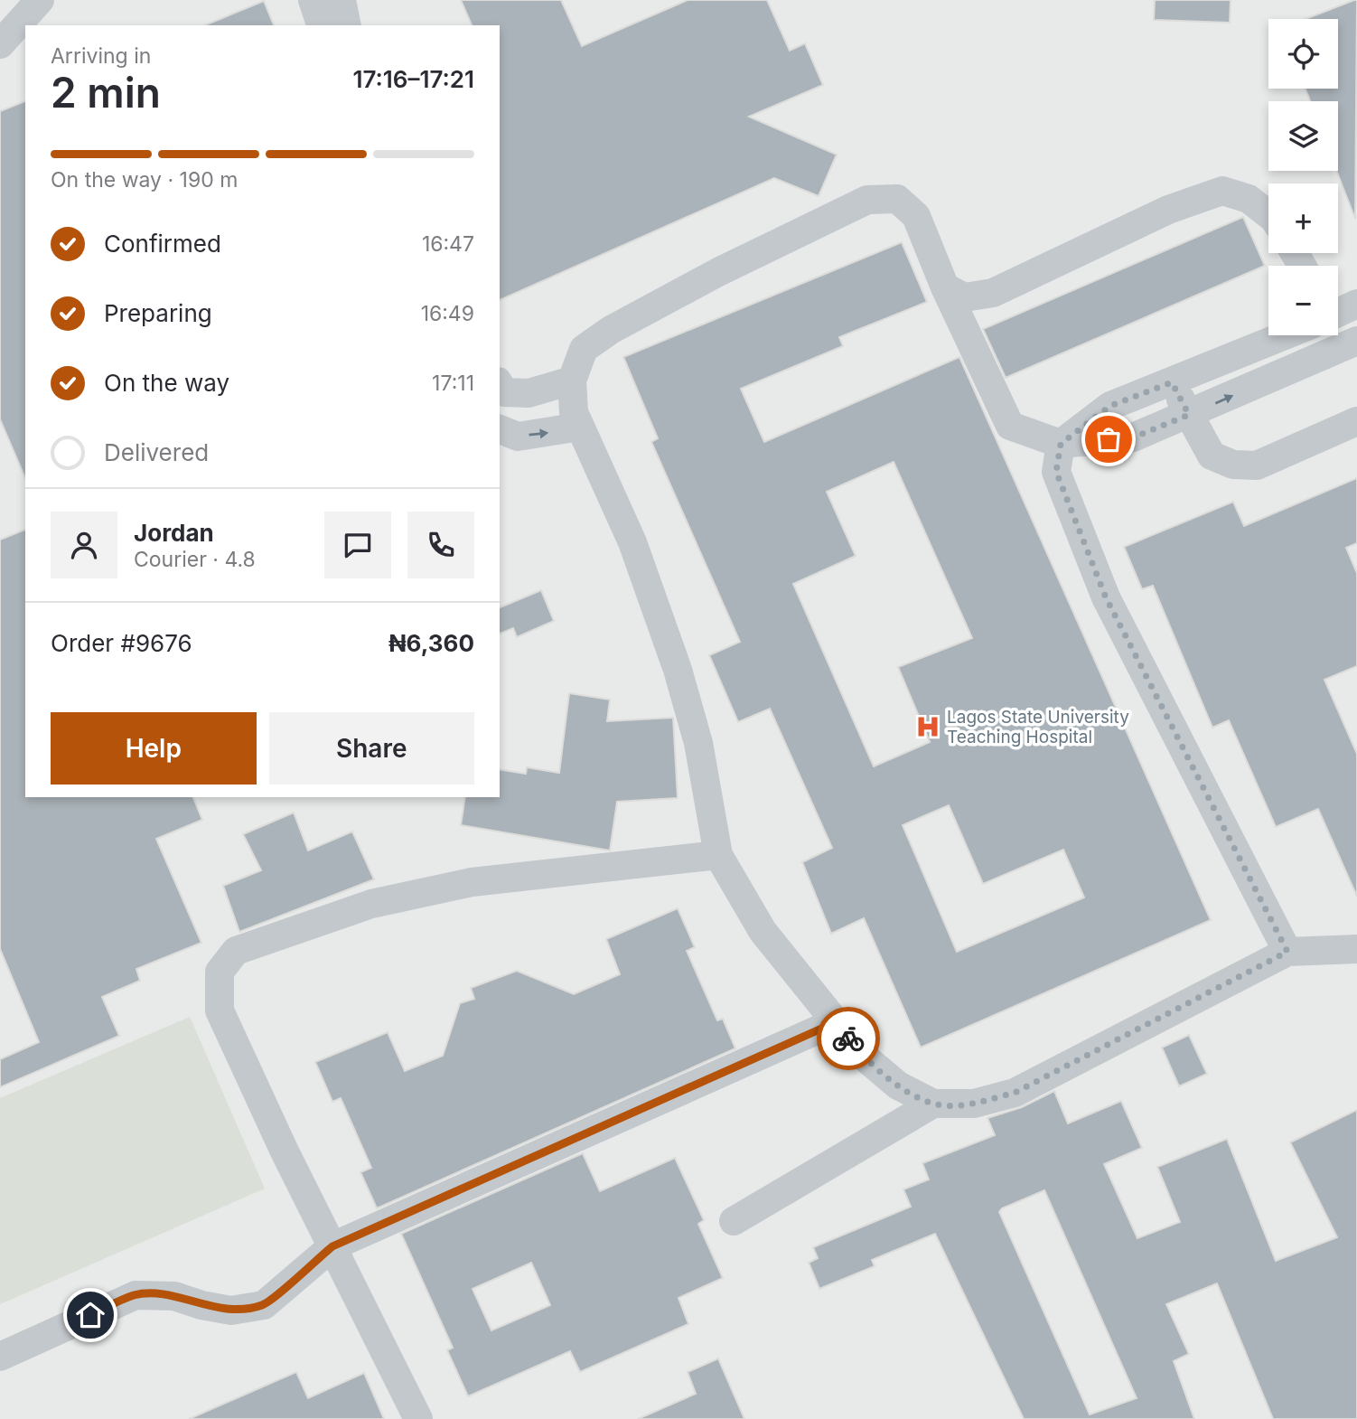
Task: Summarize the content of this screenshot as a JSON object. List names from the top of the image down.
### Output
{
  "places": {
    "hospital": ["Lagos State University Teaching Hospital"]
  },
  "page": {
    "map_buttons": ["+", "−"],
    "heading": ["2 min", "Arriving in", "17:16–17:21"],
    "panel": [
      "Jordan",
      "Courier · 4.8",
      "Order #9676",
      "₦6,360"
    ],
    "bar": "On the way · 190 m",
    "list": [
      ["Confirmed", "16:47"],
      ["Preparing", "16:49"],
      ["On the way", "17:11"],
      "Delivered"
    ],
    "buttons": ["Help", "Share"]
  }
}
